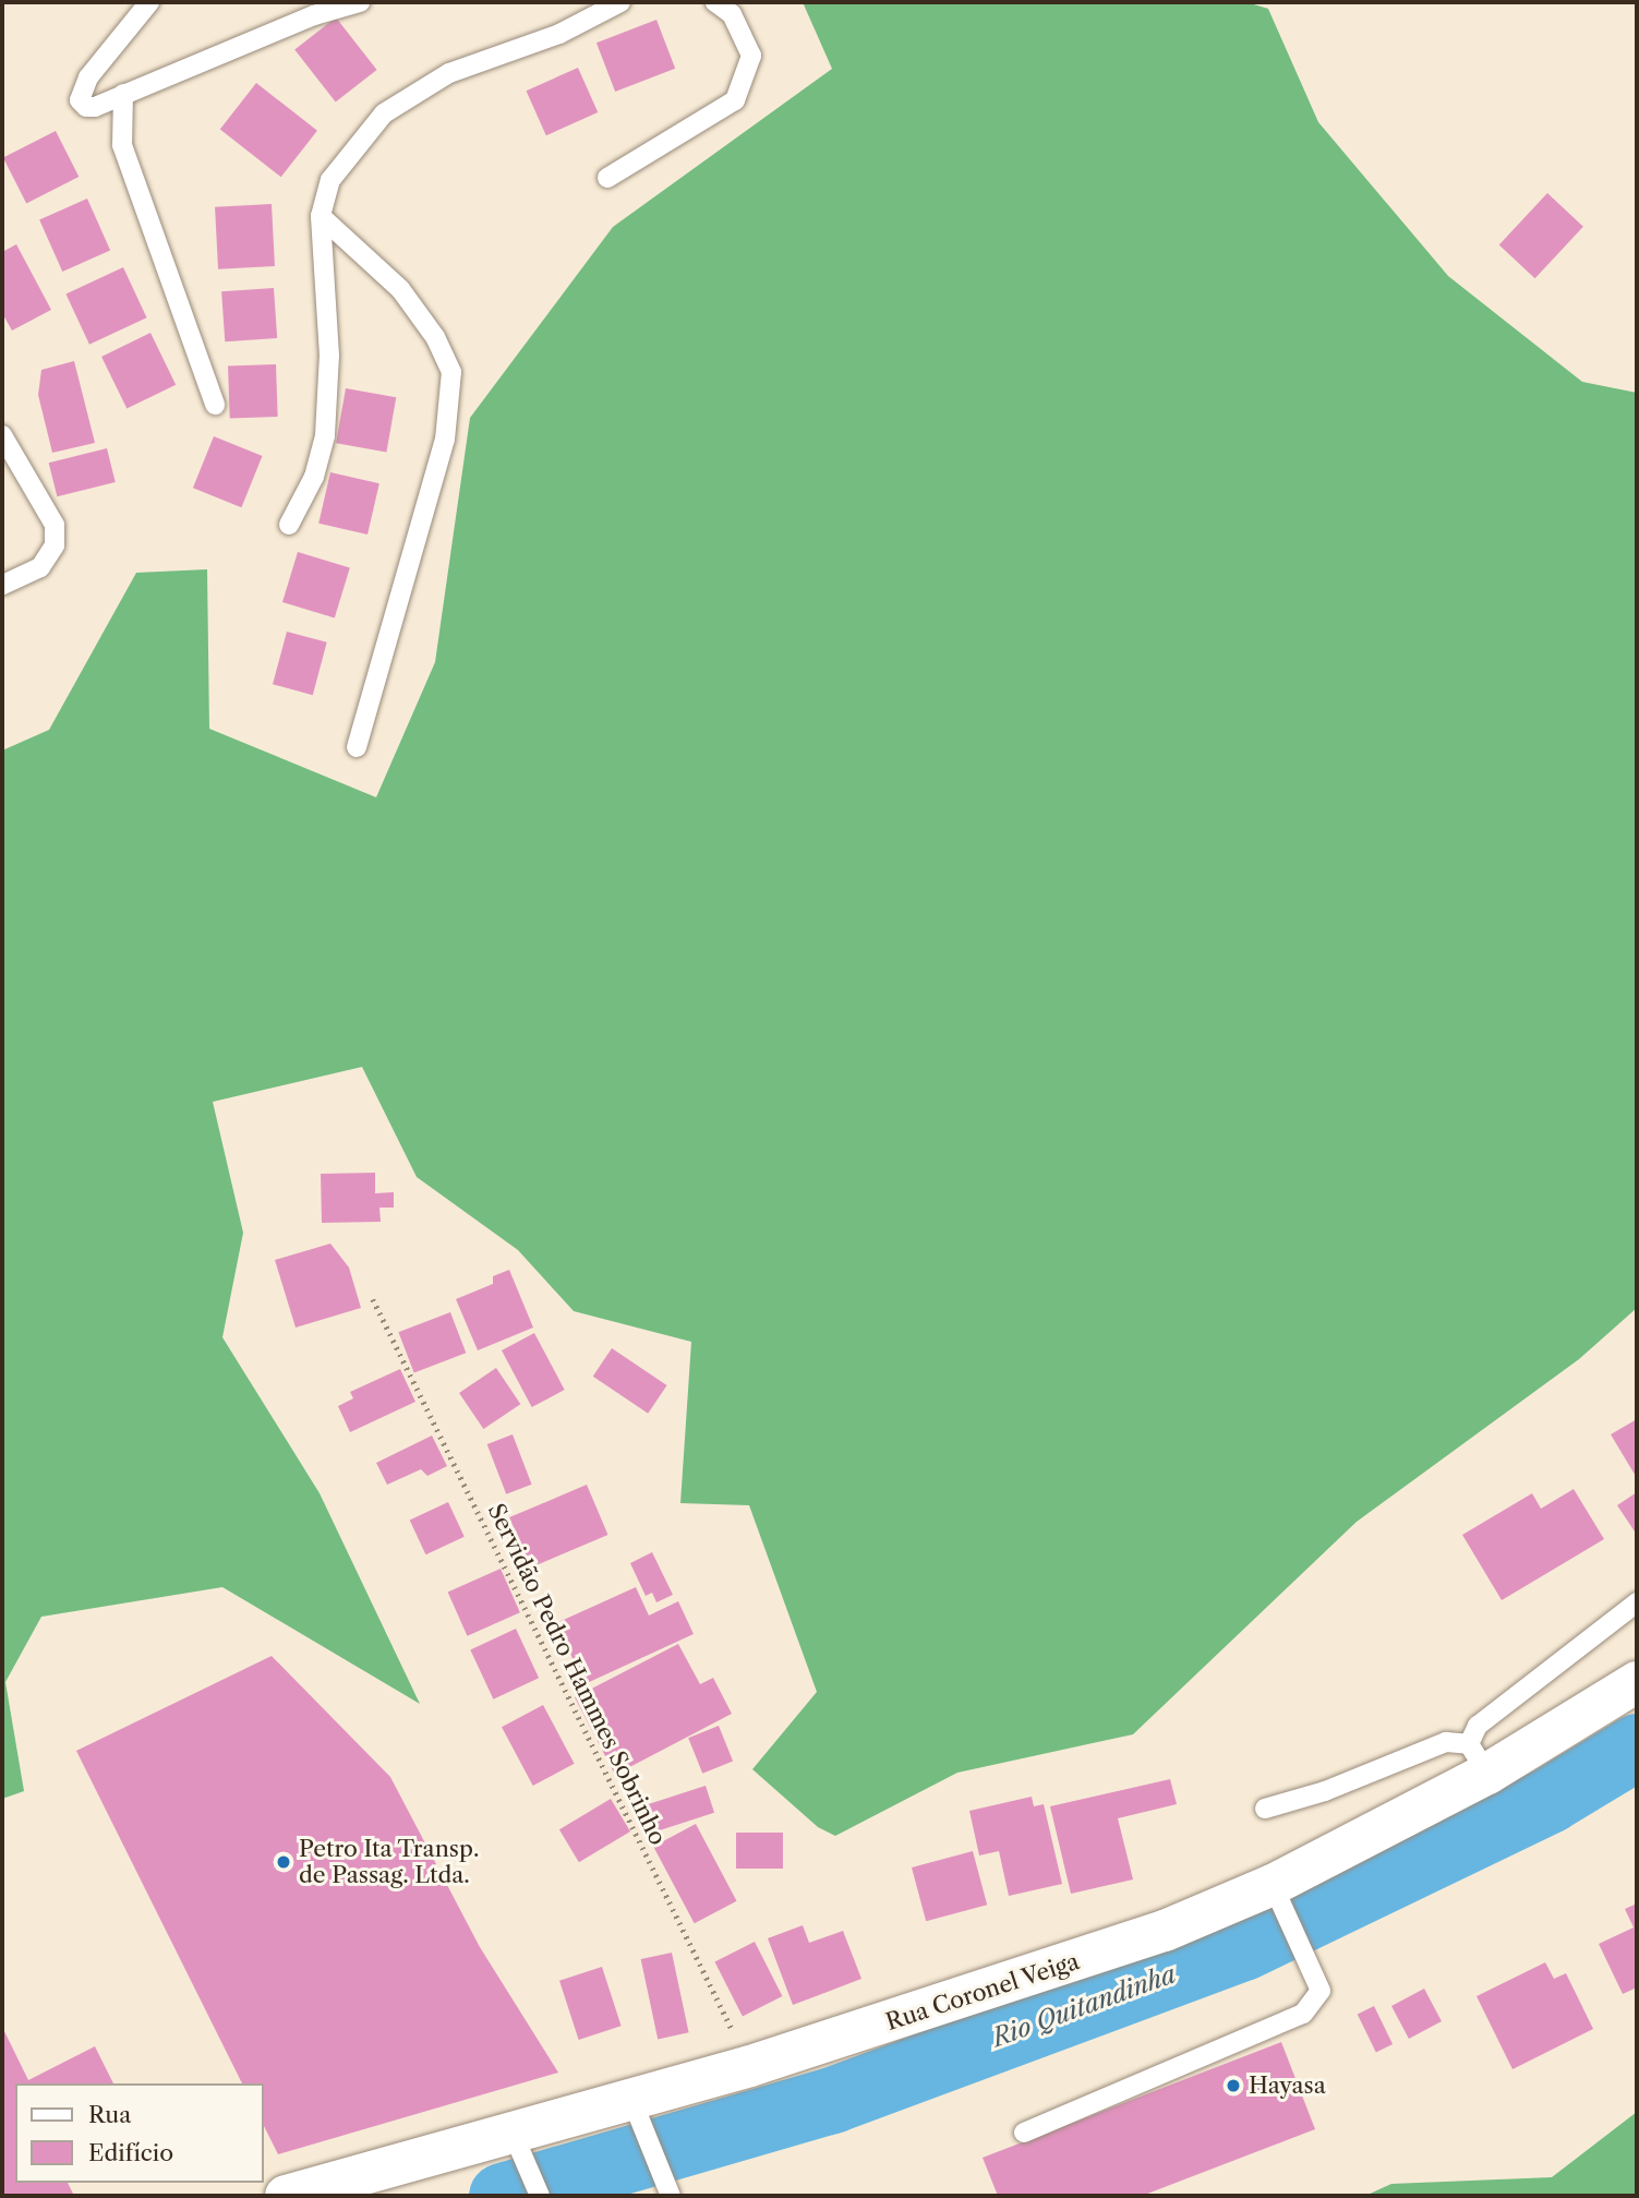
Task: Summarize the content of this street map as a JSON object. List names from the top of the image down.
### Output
{
  "streets": {
    "main road": ["Rua Coronel Veiga"],
    "path": ["Servidão Pedro Hammes Sobrinho"]
  },
  "crossings": [
    ["Servidão Pedro Hammes Sobrinho", "Rua Coronel Veiga"]
  ],
  "water": ["Rio Quitandinha"],
  "places": ["Petro Ita Transp. de Passag. Ltda.", "Hayasa"],
  "legend": ["Rua", "Edifício"]
}
